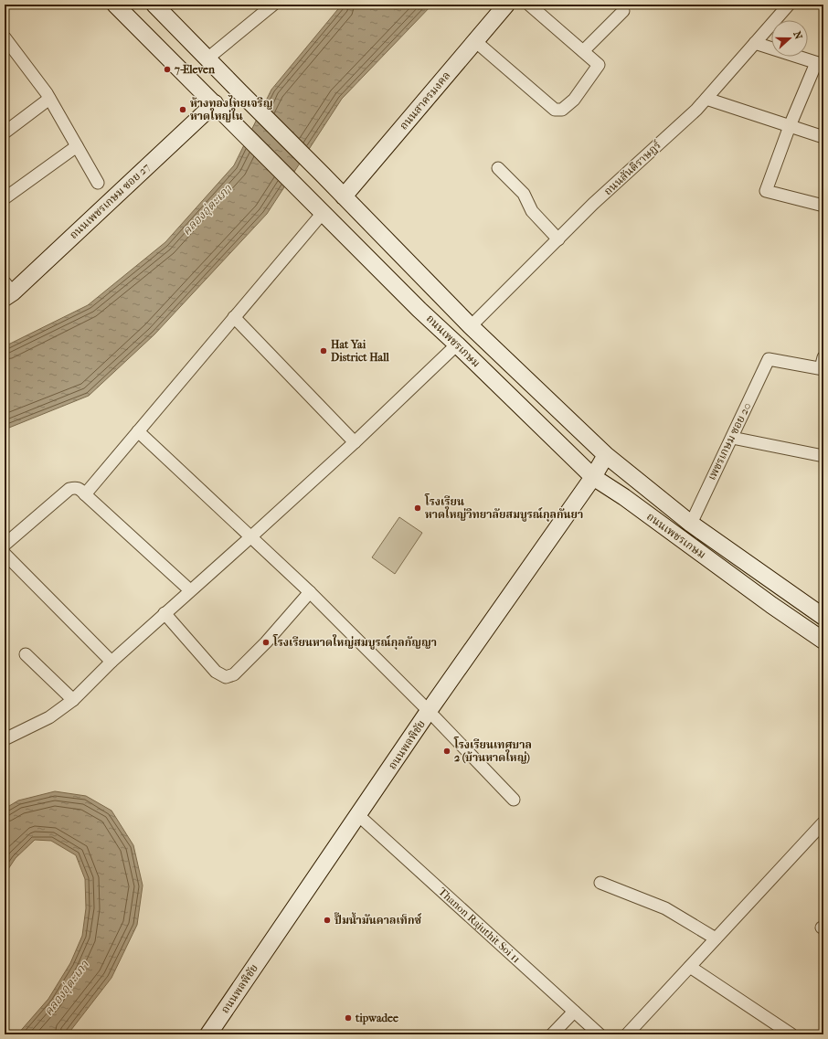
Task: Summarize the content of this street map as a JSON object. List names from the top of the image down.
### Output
{
  "streets": {
    "main road": [
      "ถนนสาครมงคล",
      "ถนนเพชรเกษม ซอย 27",
      "ถนนเพชรเกษม",
      "ถนนพลพิชัย"
    ],
    "street": ["ถนนสันติราษฎร์", "เพชรเกษม ซอย 20", "Thanon Rajuthit Soi 11"]
  },
  "crossings": [
    ["ถนนสาครมงคล", "ถนนเพชรเกษม"],
    ["ถนนสันติราษฎร์", "ถนนเพชรเกษม"],
    ["ถนนเพชรเกษม ซอย 27", "ถนนเพชรเกษม"],
    ["ถนนเพชรเกษม", "เพชรเกษม ซอย 20"],
    ["ถนนเพชรเกษม", "ถนนพลพิชัย"],
    ["ถนนพลพิชัย", "Thanon Rajuthit Soi 11"]
  ],
  "water": ["คลองอุ่ตะเภา"],
  "places": [
    "7-Eleven",
    "ห้างทองไทยเจริญ หาดใหญ่ใน",
    "Hat Yai District Hall",
    "โรงเรียน หาดใหญ่วิทยาลัยสมบูรณ์กุลกันยา",
    "โรงเรียนหาดใหญ่สมบูรณ์กุลกัญญา",
    "โรงเรียนเทศบาล 2 (บ้านหาดใหญ่)",
    "ปั๊มน้ำมันคาลเท็กซ์",
    "tipwadee"
  ],
  "north": "right"
}
